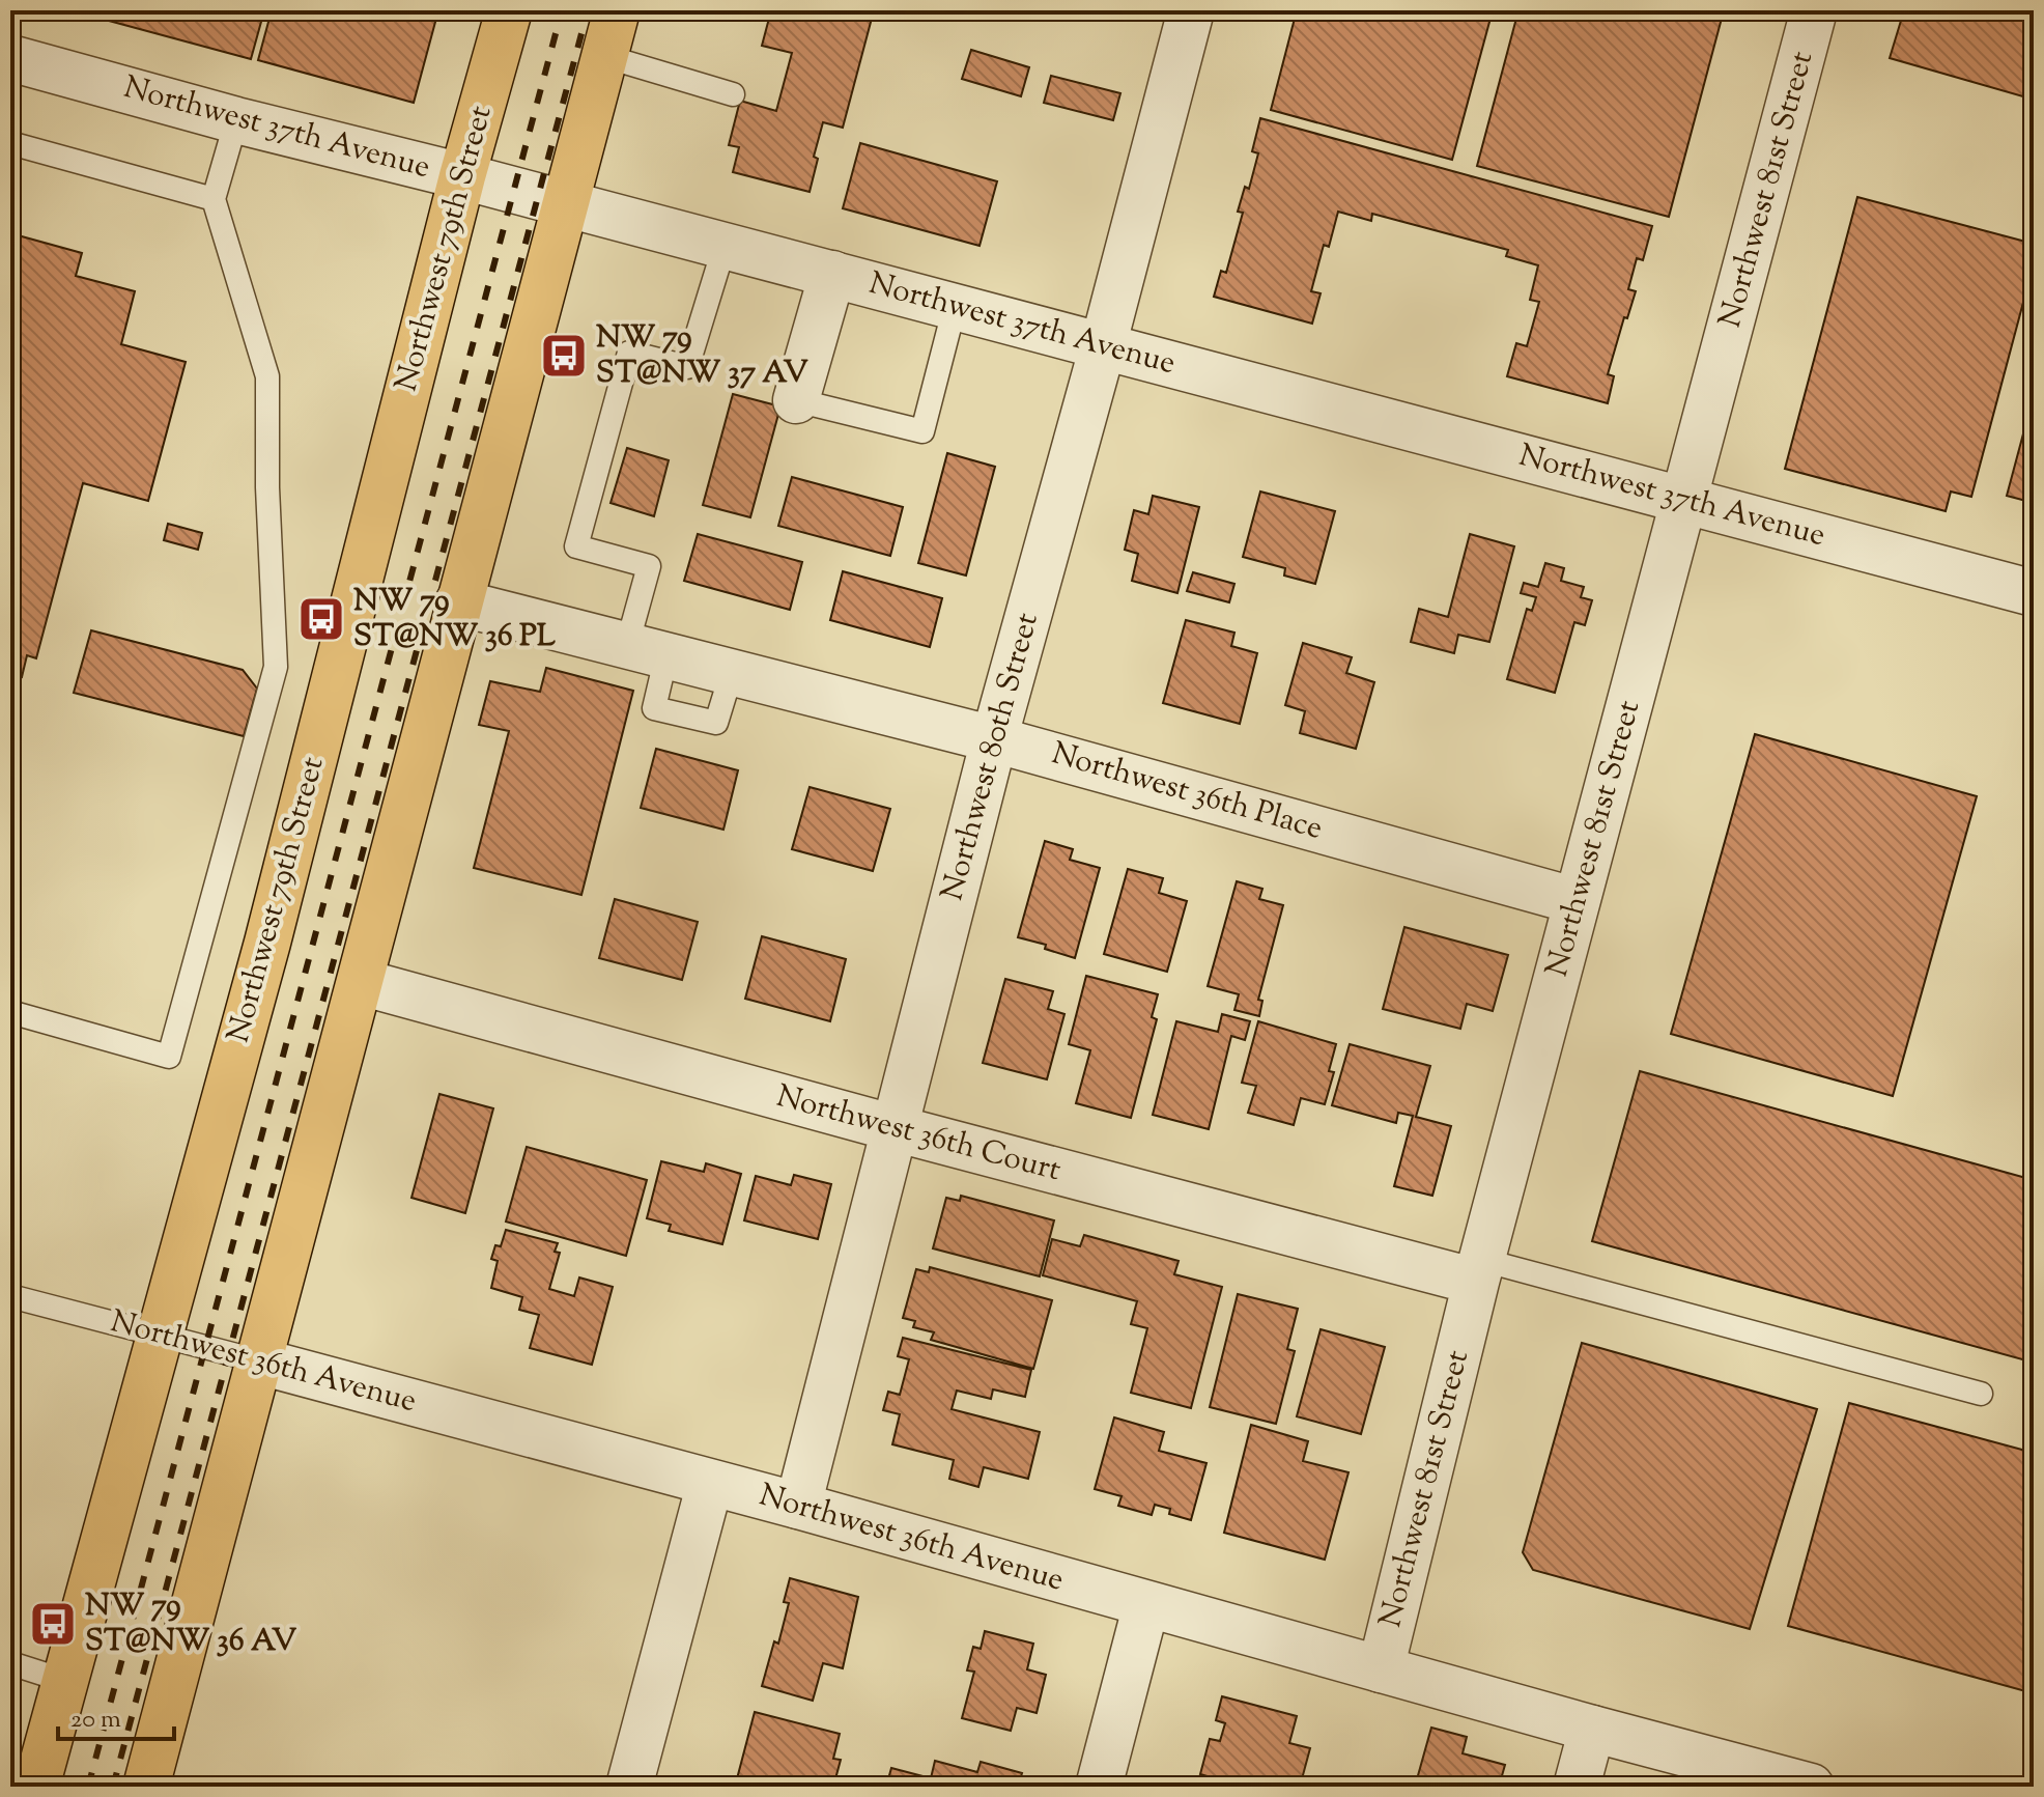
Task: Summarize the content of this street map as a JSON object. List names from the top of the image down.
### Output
{
  "streets": {
    "main road": ["Northwest 79th Street"],
    "street": [
      "Northwest 37th Avenue",
      "Northwest 81st Street",
      "Northwest 80th Street",
      "Northwest 36th Place",
      "Northwest 36th Court",
      "Northwest 36th Avenue"
    ]
  },
  "crossings": [
    ["Northwest 37th Avenue", "Northwest 81st Street"],
    ["Northwest 37th Avenue", "Northwest 79th Street"],
    ["Northwest 37th Avenue", "Northwest 80th Street"],
    ["Northwest 81st Street", "Northwest 36th Place"],
    ["Northwest 81st Street", "Northwest 36th Court"],
    ["Northwest 81st Street", "Northwest 36th Avenue"],
    ["Northwest 79th Street", "Northwest 36th Avenue"],
    ["Northwest 80th Street", "Northwest 36th Place"],
    ["Northwest 80th Street", "Northwest 36th Court"],
    ["Northwest 80th Street", "Northwest 36th Avenue"]
  ],
  "places": {
    "bus stop": ["NW 79 ST@NW 37 AV", "NW 79 ST@NW 36 PL", "NW 79 ST@NW 36 AV"]
  },
  "scale_bar": "20 m"
}
